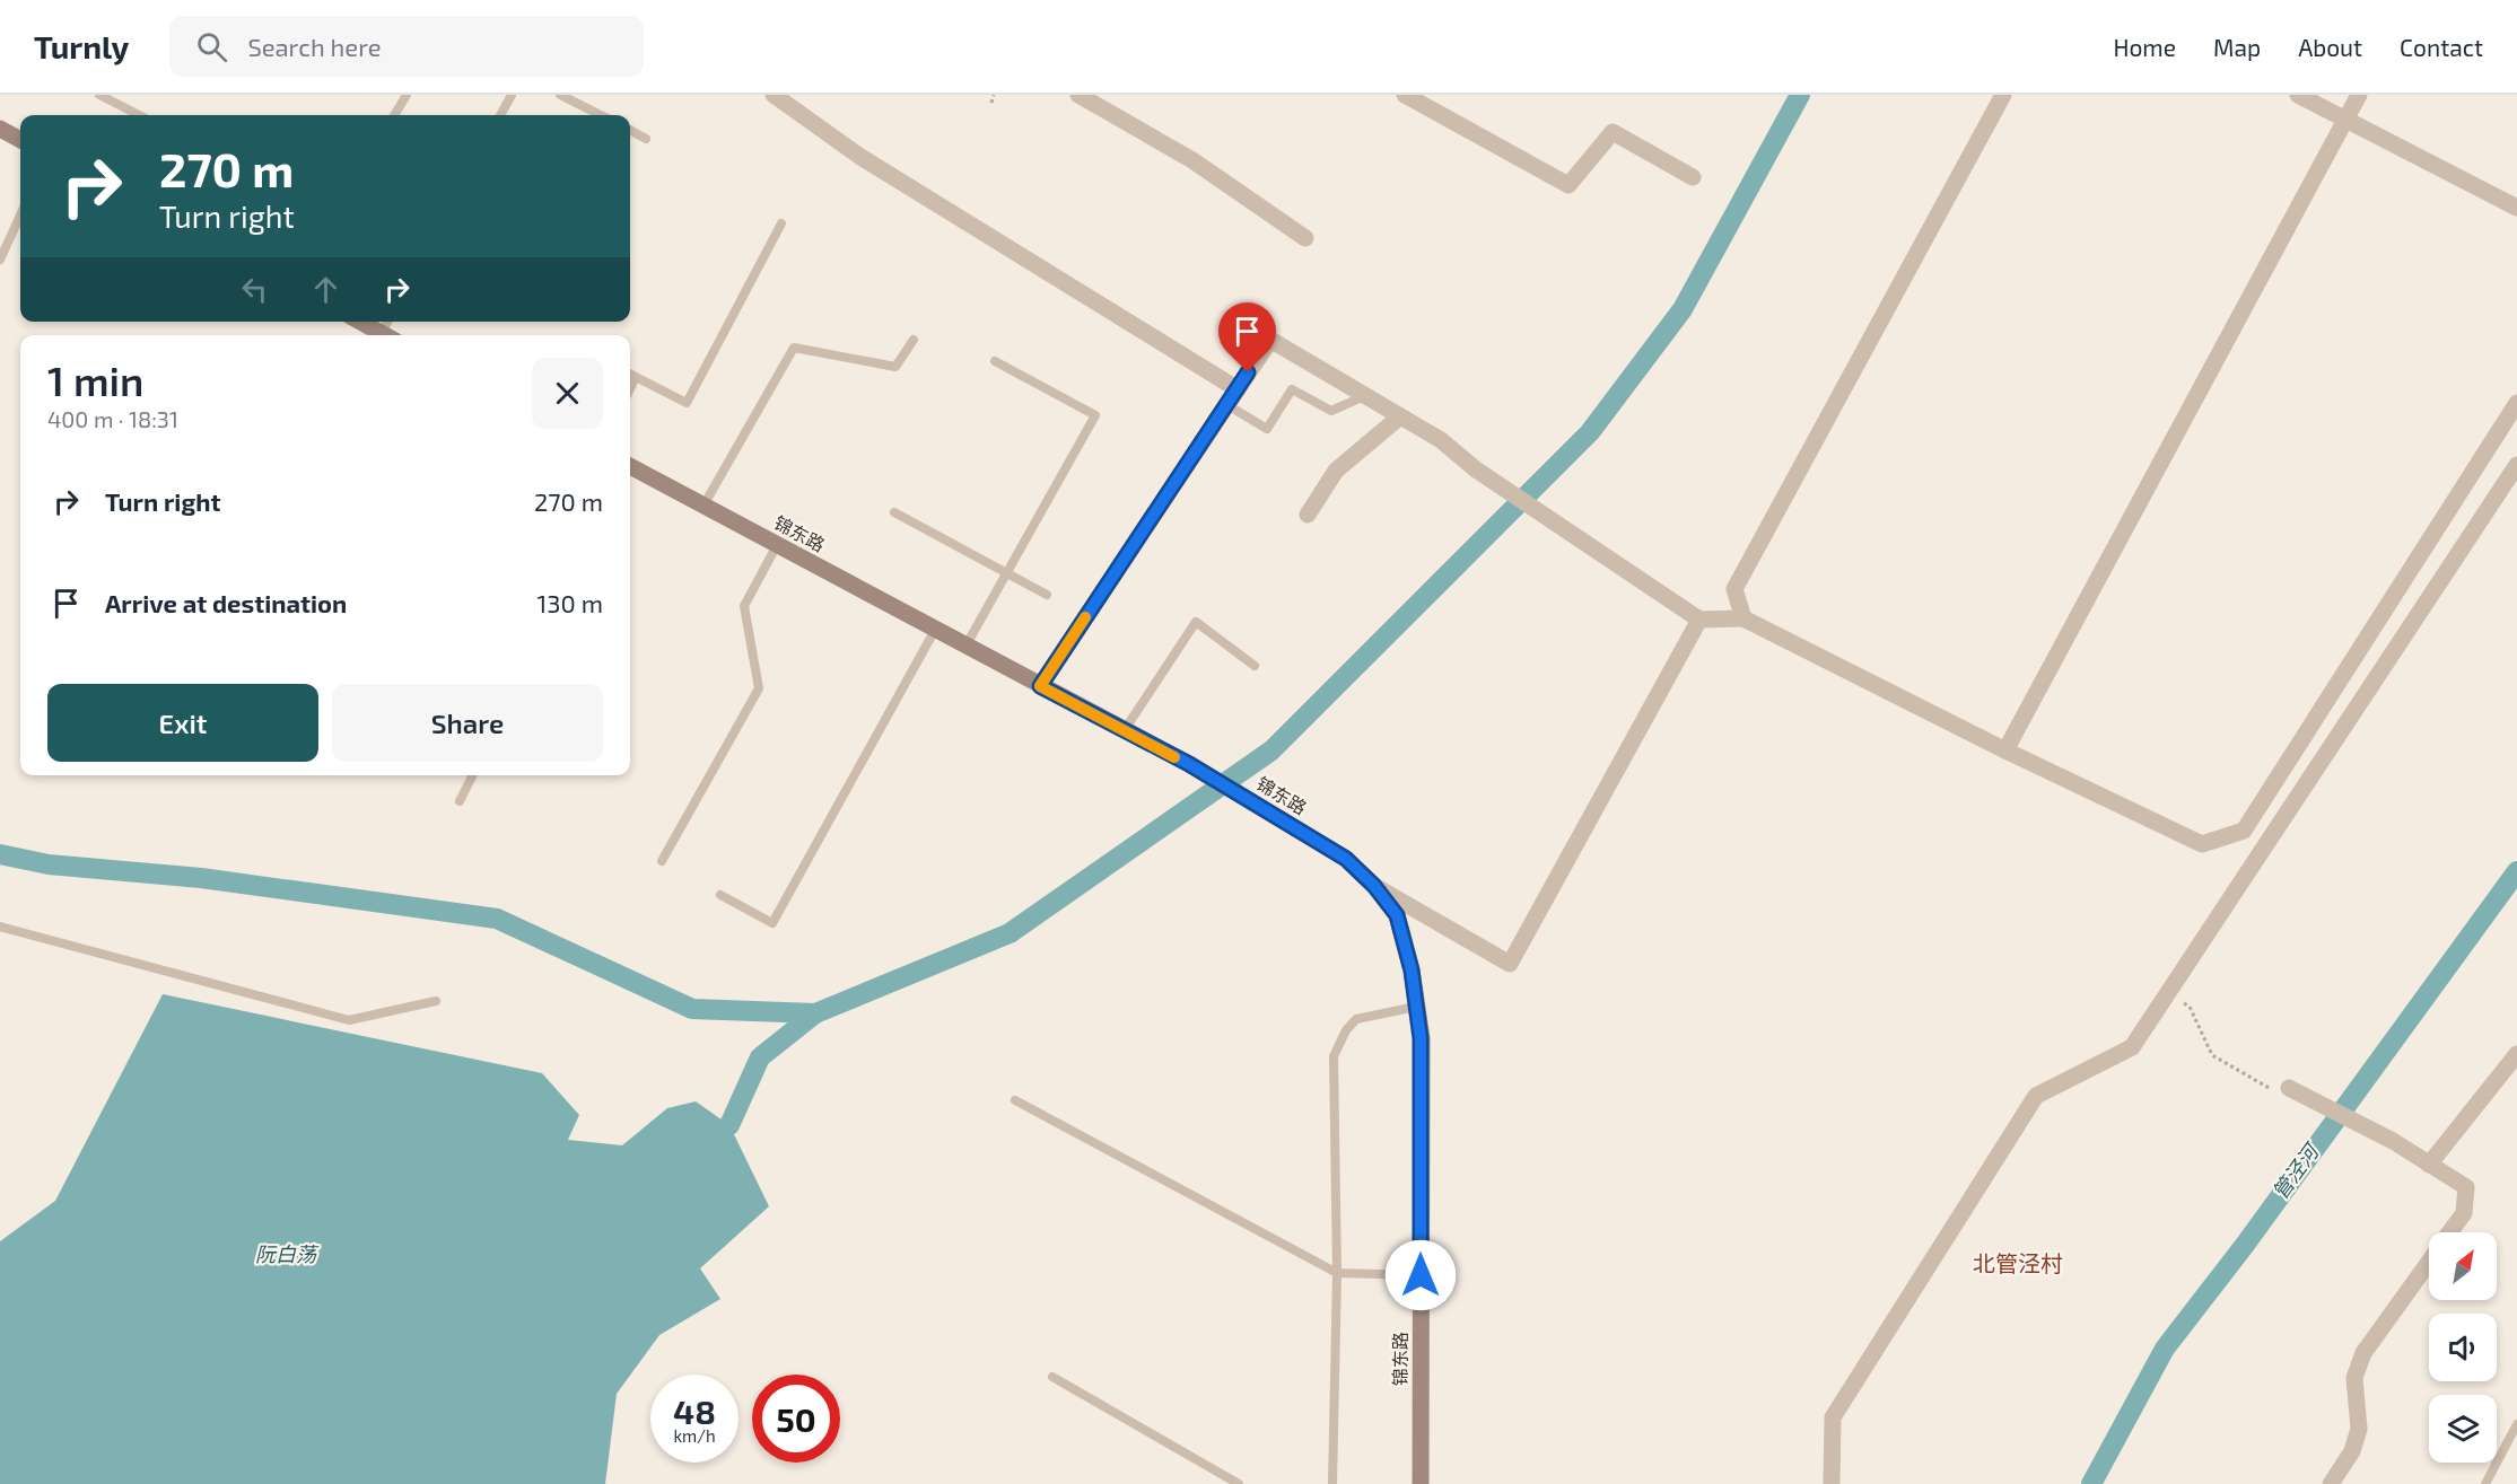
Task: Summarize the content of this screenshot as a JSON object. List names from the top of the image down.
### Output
{
  "streets": {
    "main road": ["锦东路"]
  },
  "districts": ["北管泾村"],
  "water": ["管泾河", "阮白荡"],
  "north": "top right",
  "page": {
    "header": "Turnly",
    "search": "Search here",
    "nav": [
      "Home",
      "Map",
      "About",
      "Contact"
    ],
    "turn": ["270 m", "Turn right"],
    "heading": ["1 min", "400 m · 18:31"],
    "list": [
      {
        "name": "Turn right",
        "value": "270 m"
      },
      {
        "name": "Arrive at destination",
        "value": "130 m"
      }
    ],
    "buttons": ["Exit", "Share"],
    "speed": "48 km/h",
    "limit": "50"
  }
}
